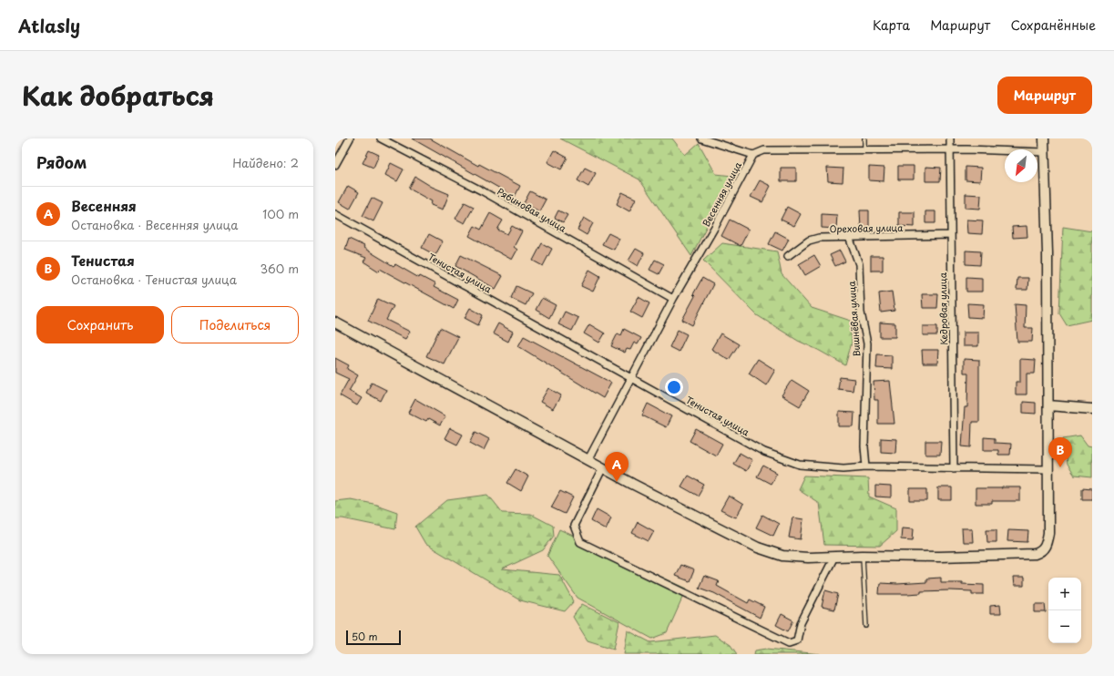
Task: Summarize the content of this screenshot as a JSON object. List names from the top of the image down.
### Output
{
  "streets": {
    "street": [
      "Весенняя улица",
      "Рябиновая улица",
      "Ореховая улица",
      "Тенистая улица",
      "Кедровая улица",
      "Вишнёвая улица"
    ]
  },
  "crossings": [
    ["Весенняя улица", "Рябиновая улица"],
    ["Весенняя улица", "Тенистая улица"],
    ["Ореховая улица", "Кедровая улица"],
    ["Ореховая улица", "Вишнёвая улица"],
    ["Тенистая улица", "Кедровая улица"],
    ["Тенистая улица", "Вишнёвая улица"]
  ],
  "scale_bar": "50 m",
  "north": "bottom left",
  "page": {
    "header": "Atlasly",
    "nav": ["Карта", "Маршрут", "Сохранённые"],
    "title": "Как добраться",
    "buttons": [
      "Маршрут",
      ["Сохранить", "Поделиться"]
    ],
    "heading": ["Рядом", "Найдено: 2"],
    "list": [
      {
        "mark": "A",
        "name": "Весенняя",
        "note": "Остановка · Весенняя улица",
        "value": "100 m"
      },
      {
        "mark": "B",
        "name": "Тенистая",
        "note": "Остановка · Тенистая улица",
        "value": "360 m"
      }
    ],
    "pins": ["B", "A"],
    "map_buttons": ["+", "−"],
    "scale": "50 m"
  }
}
